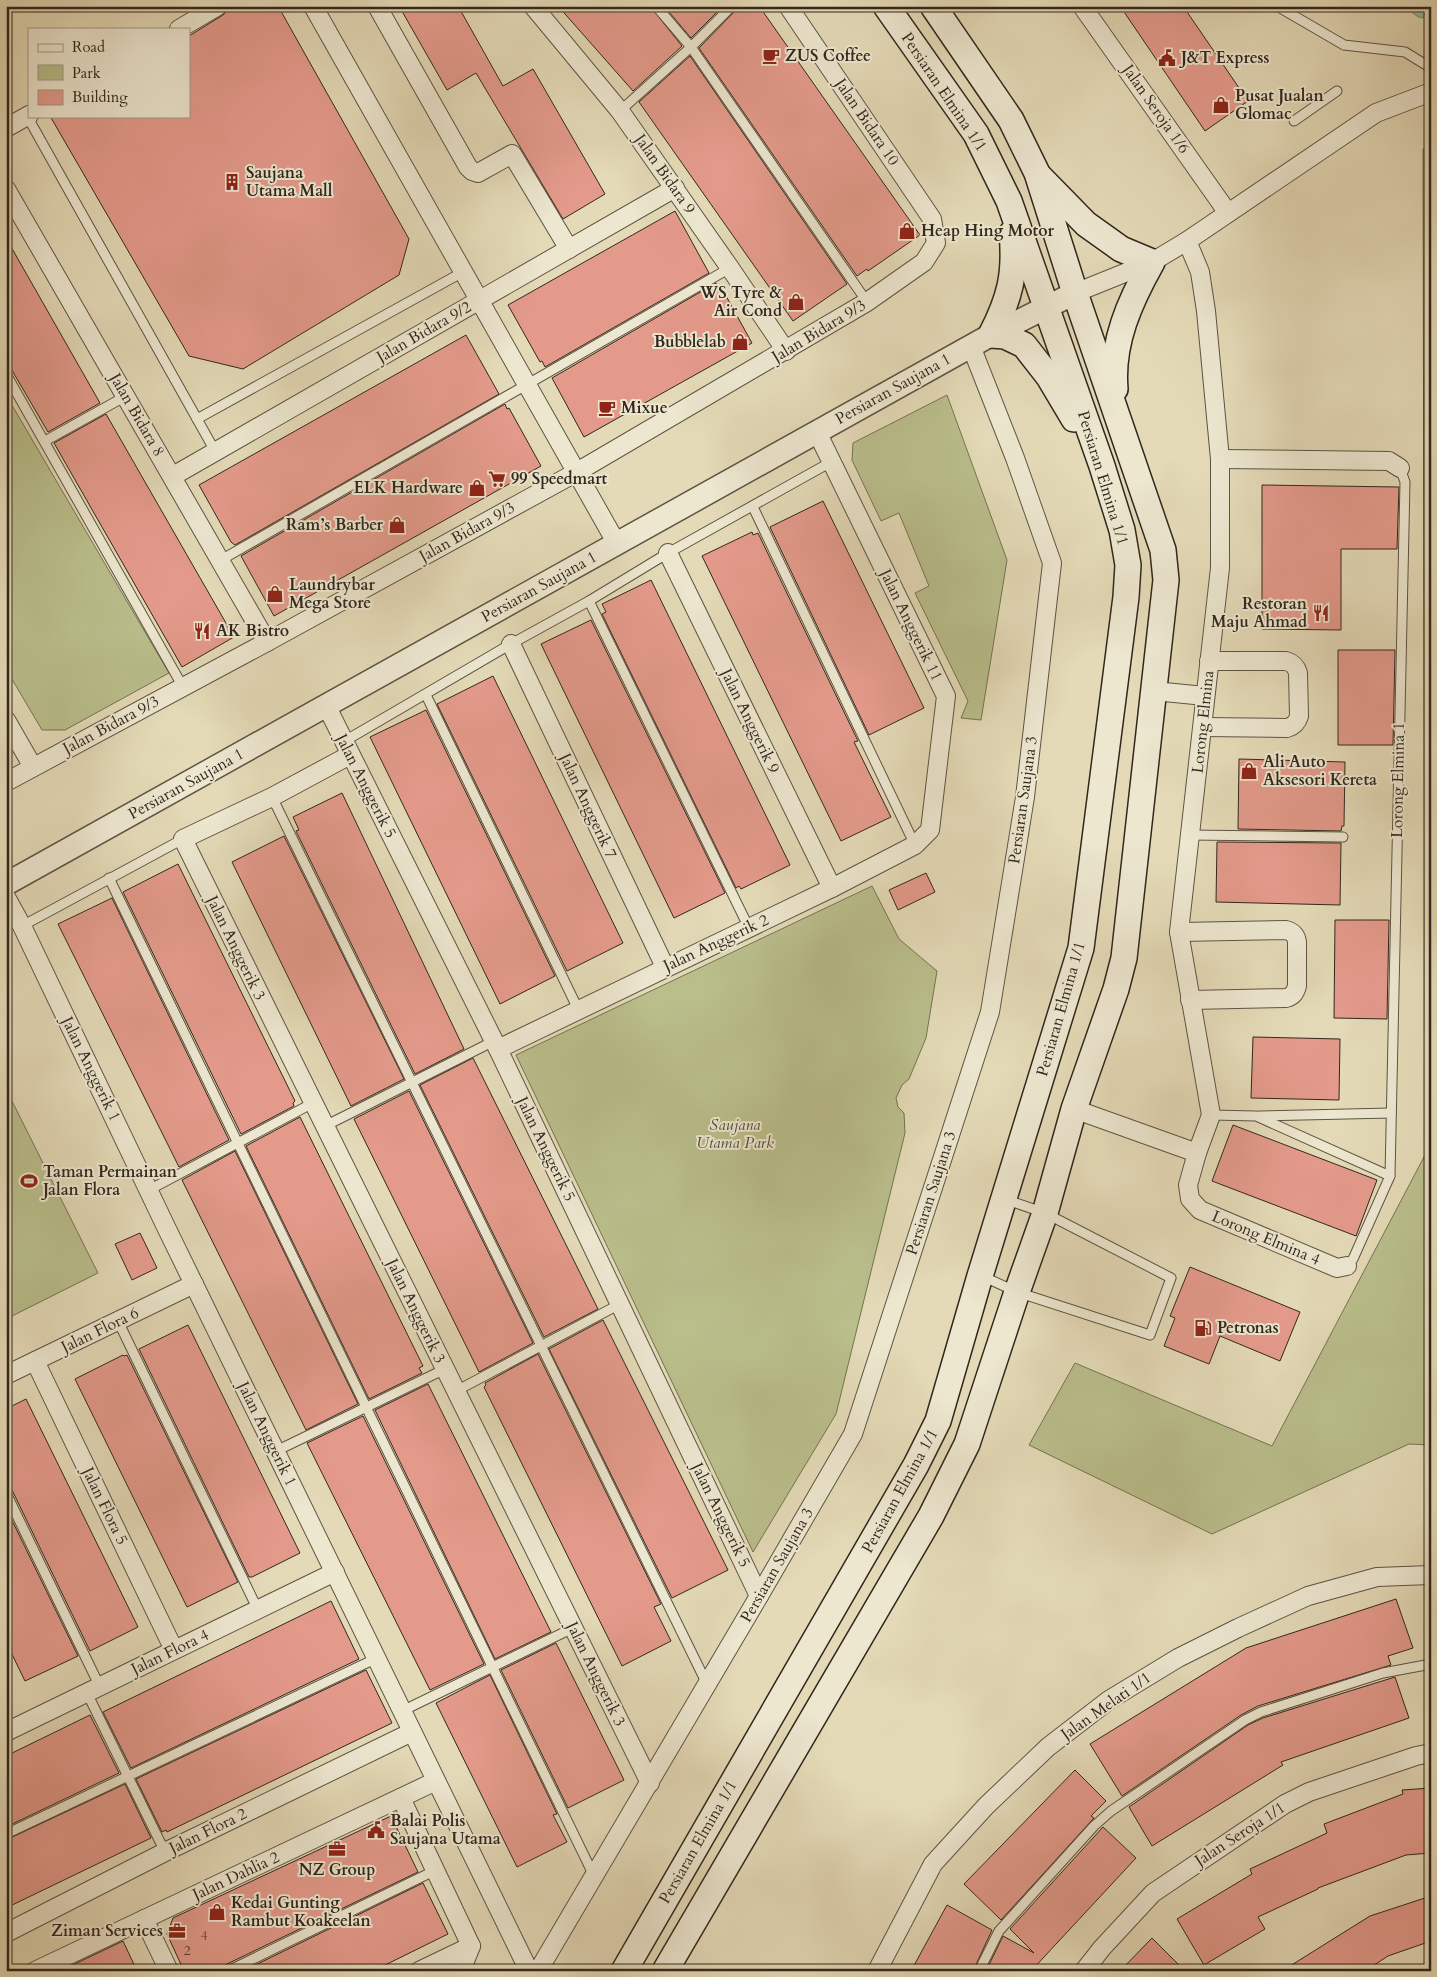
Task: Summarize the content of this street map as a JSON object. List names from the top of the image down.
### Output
{
  "streets": {
    "main road": ["Persiaran Elmina 1/1"],
    "street": [
      "Jalan Seroja 1/6",
      "Jalan Bidara 10",
      "Jalan Bidara 9",
      "Jalan Bidara 9/3",
      "Jalan Bidara 9/2",
      "Persiaran Saujana 1",
      "Jalan Bidara 8",
      "Jalan Anggerik 11",
      "Jalan Anggerik 9",
      "Lorong Elmina",
      "Lorong Elmina 1",
      "Jalan Anggerik 5",
      "Persiaran Saujana 3",
      "Jalan Anggerik 7",
      "Jalan Anggerik 2",
      "Jalan Anggerik 3",
      "Jalan Anggerik 1",
      "Lorong Elmina 4",
      "Jalan Flora 6",
      "Jalan Flora 5",
      "Jalan Flora 4",
      "Jalan Melati 1/1",
      "Jalan Flora 2",
      "Jalan Seroja 1/1",
      "Jalan Dahlia 2"
    ]
  },
  "crossings": [
    ["Persiaran Elmina 1/1", "Persiaran Saujana 1"],
    ["Jalan Bidara 10", "Jalan Bidara 9/3"],
    ["Jalan Bidara 9", "Jalan Bidara 9/3"],
    ["Jalan Bidara 9", "Jalan Bidara 9/2"],
    ["Jalan Bidara 9/3", "Jalan Bidara 8"],
    ["Jalan Bidara 9/2", "Jalan Bidara 8"],
    ["Persiaran Saujana 1", "Jalan Anggerik 11"],
    ["Persiaran Saujana 1", "Jalan Anggerik 5"],
    ["Persiaran Saujana 1", "Persiaran Saujana 3"],
    ["Jalan Anggerik 11", "Jalan Anggerik 2"],
    ["Jalan Anggerik 9", "Jalan Anggerik 2"],
    ["Lorong Elmina", "Lorong Elmina 1"],
    ["Lorong Elmina 1", "Lorong Elmina 4"],
    ["Jalan Anggerik 5", "Persiaran Saujana 3"],
    ["Jalan Anggerik 5", "Jalan Anggerik 2"],
    ["Persiaran Saujana 3", "Jalan Anggerik 3"],
    ["Jalan Anggerik 7", "Jalan Anggerik 2"],
    ["Jalan Anggerik 1", "Jalan Flora 6"],
    ["Jalan Anggerik 1", "Jalan Flora 4"],
    ["Jalan Anggerik 1", "Jalan Flora 2"],
    ["Jalan Anggerik 1", "Jalan Dahlia 2"],
    ["Jalan Flora 6", "Jalan Flora 5"],
    ["Jalan Flora 5", "Jalan Flora 4"]
  ],
  "parks": ["Saujana Utama Park"],
  "places": {
    "cafe": ["ZUS Coffee", "Mixue"],
    "public building": ["J&T Express", "Balai Polis Saujana Utama"],
    "shop": [
      "Pusat Jualan Glomac",
      "Heap Hing Motor",
      "WS Tyre & Air Cond",
      "Bubblelab",
      "ELK Hardware",
      "Ram’s Barber",
      "Laundrybar Mega Store",
      "Ali Auto Aksesori Kereta",
      "Kedai Gunting Rambut Koakeelan"
    ],
    "building": ["Saujana Utama Mall"],
    "supermarket": ["99 Speedmart"],
    "restaurant": ["Restoran Maju Ahmad", "AK Bistro"],
    "sports": ["Taman Permainan Jalan Flora"],
    "fuel station": ["Petronas"],
    "office": ["NZ Group", "Ziman Services"]
  },
  "house_numbers": ["4", "2"],
  "legend": ["Road", "Park", "Building"]
}
